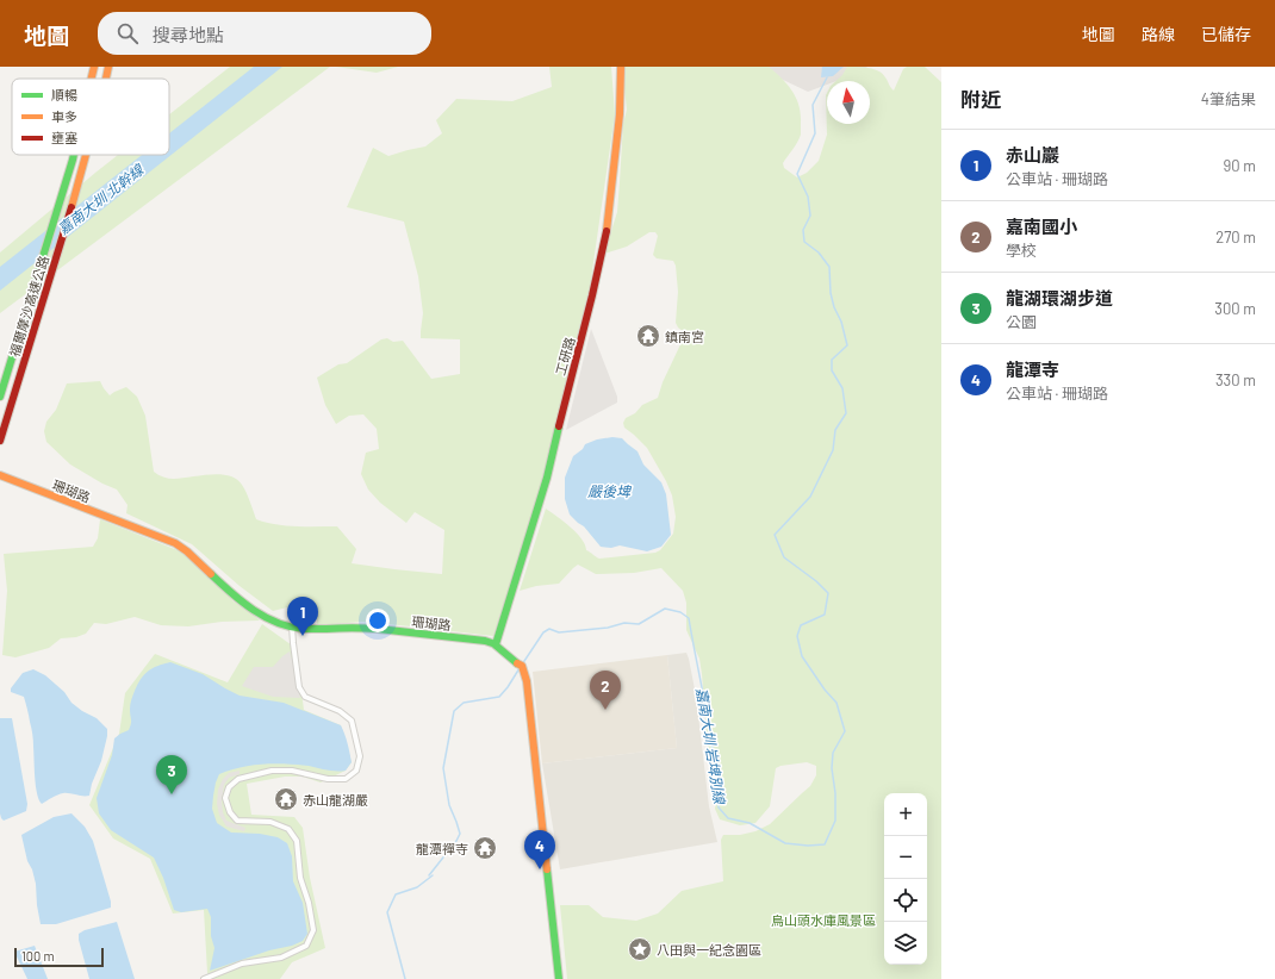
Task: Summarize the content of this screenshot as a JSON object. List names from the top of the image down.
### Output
{
  "streets": {
    "main road": ["福爾摩沙高速公路", "工研路", "珊瑚路"]
  },
  "crossings": [
    ["工研路", "珊瑚路"]
  ],
  "water": ["嘉南大圳 北幹線", "嚴後埤", "嘉南大圳 岩埤別線"],
  "parks": ["烏山頭水庫風景區"],
  "places": {
    "temple": ["鎮南宮", "赤山龍湖嚴", "龍潭禪寺"],
    "place": ["八田與一紀念園區"]
  },
  "legend": ["順暢", "車多", "壅塞"],
  "scale_bar": "100 m",
  "north": "top",
  "page": {
    "header": "地圖",
    "search": "搜尋地點",
    "nav": ["地圖", "路線", "已儲存"],
    "heading": ["附近", "4筆結果"],
    "list": [
      {
        "mark": "1",
        "name": "赤山巖",
        "note": "公車站 · 珊瑚路",
        "value": "90 m"
      },
      {
        "mark": "2",
        "name": "嘉南國小",
        "note": "學校",
        "value": "270 m"
      },
      {
        "mark": "3",
        "name": "龍湖環湖步道",
        "note": "公園",
        "value": "300 m"
      },
      {
        "mark": "4",
        "name": "龍潭寺",
        "note": "公車站 · 珊瑚路",
        "value": "330 m"
      }
    ],
    "pins": [
      "1",
      "2",
      "3",
      "4"
    ],
    "map_buttons": ["+", "−"],
    "scale": "100 m"
  }
}
